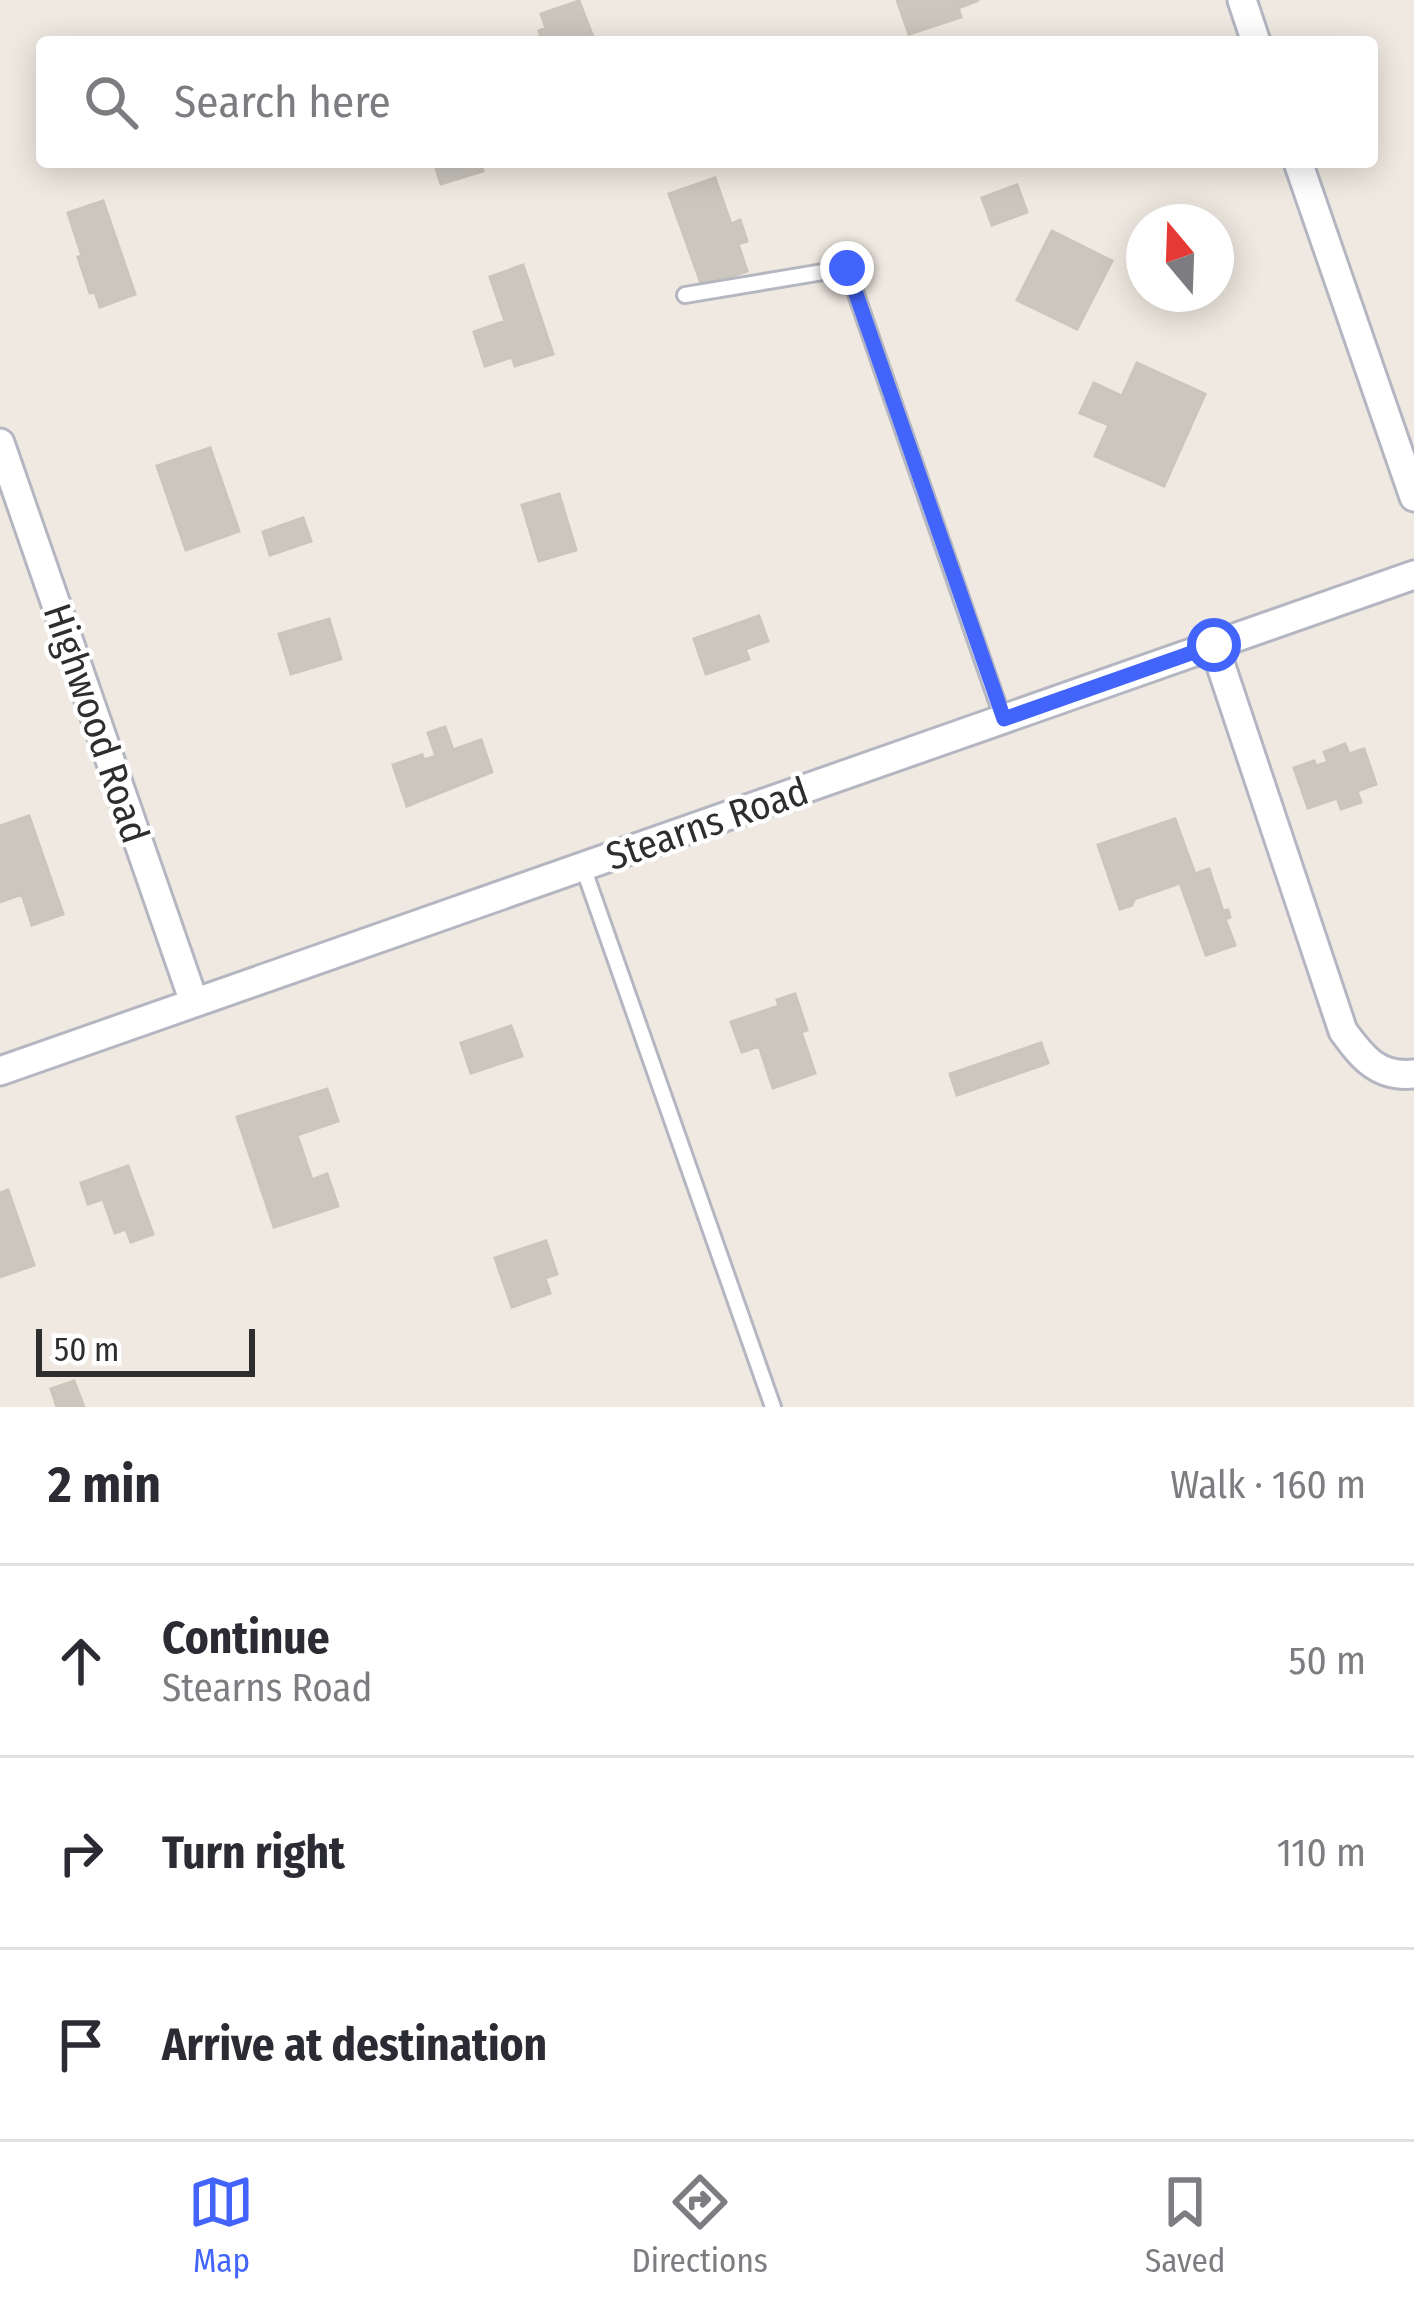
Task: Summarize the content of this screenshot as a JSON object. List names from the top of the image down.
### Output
{
  "streets": {
    "street": ["Highwood Road", "Stearns Road"]
  },
  "crossings": [
    ["Highwood Road", "Stearns Road"]
  ],
  "scale_bar": "50 m",
  "north": "top",
  "page": {
    "search": "Search here",
    "scale": "50 m",
    "heading": ["2 min", "Walk · 160 m"],
    "list": [
      ["Continue", "Stearns Road", "50 m"],
      ["Turn right", "110 m"],
      "Arrive at destination"
    ],
    "nav": ["Map", "Directions", "Saved"]
  }
}
